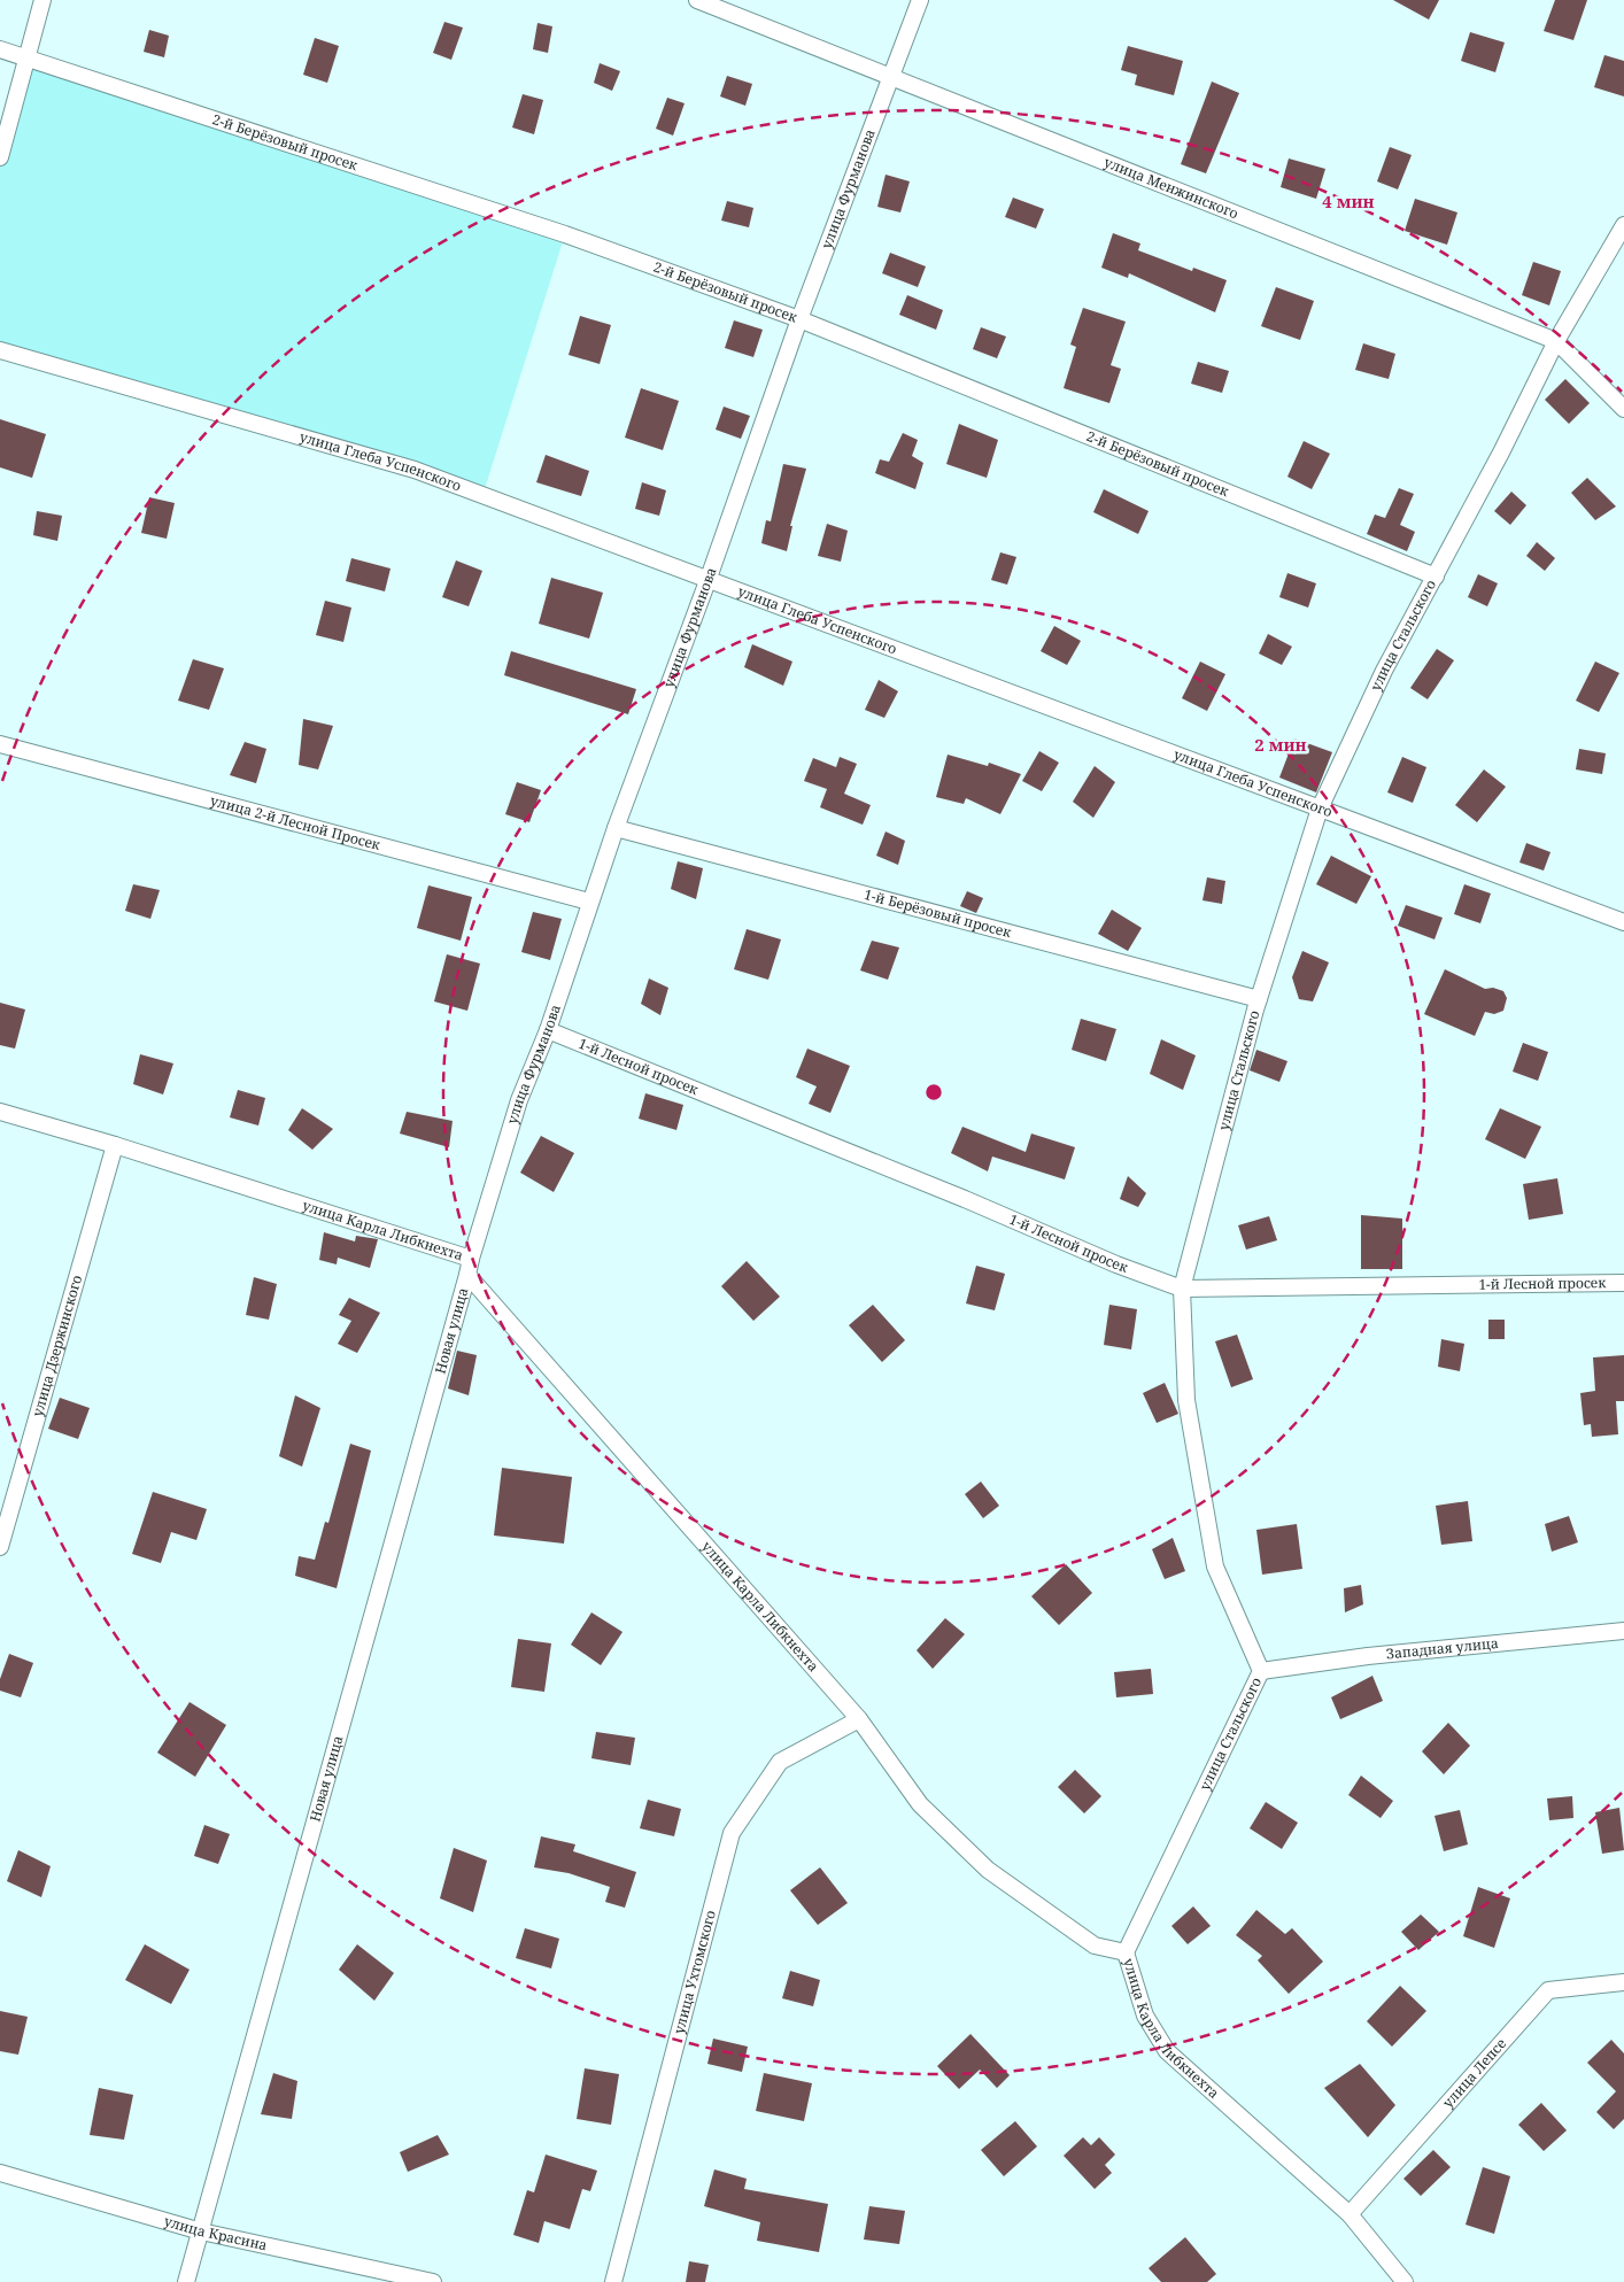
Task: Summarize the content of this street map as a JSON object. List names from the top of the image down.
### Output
{
  "streets": {
    "street": [
      "2-й Берёзовый просек",
      "улица Менжинского",
      "улица Фурманова",
      "улица Глеба Успенского",
      "улица Стальского",
      "улица 2-й Лесной Просек",
      "1-й Берёзовый просек",
      "1-й Лесной просек",
      "улица Карла Либкнехта",
      "Новая улица",
      "улица Дзержинского",
      "Западная улица",
      "улица Ухтомского",
      "улица Лепсе",
      "улица Красина"
    ]
  },
  "crossings": [
    ["2-й Берёзовый просек", "улица Фурманова"],
    ["2-й Берёзовый просек", "улица Стальского"],
    ["улица Менжинского", "улица Фурманова"],
    ["улица Менжинского", "улица Стальского"],
    ["улица Фурманова", "улица Глеба Успенского"],
    ["улица Фурманова", "улица 2-й Лесной Просек"],
    ["улица Фурманова", "1-й Берёзовый просек"],
    ["улица Фурманова", "1-й Лесной просек"],
    ["улица Фурманова", "улица Карла Либкнехта"],
    ["улица Глеба Успенского", "улица Стальского"],
    ["улица Стальского", "1-й Берёзовый просек"],
    ["улица Стальского", "1-й Лесной просек"],
    ["улица Стальского", "улица Карла Либкнехта"],
    ["улица Стальского", "Западная улица"],
    ["улица Карла Либкнехта", "Новая улица"],
    ["улица Карла Либкнехта", "улица Дзержинского"],
    ["улица Карла Либкнехта", "улица Ухтомского"],
    ["улица Карла Либкнехта", "улица Лепсе"],
    ["Новая улица", "улица Красина"]
  ],
  "rings": ["4 мин", "2 мин"]
}
